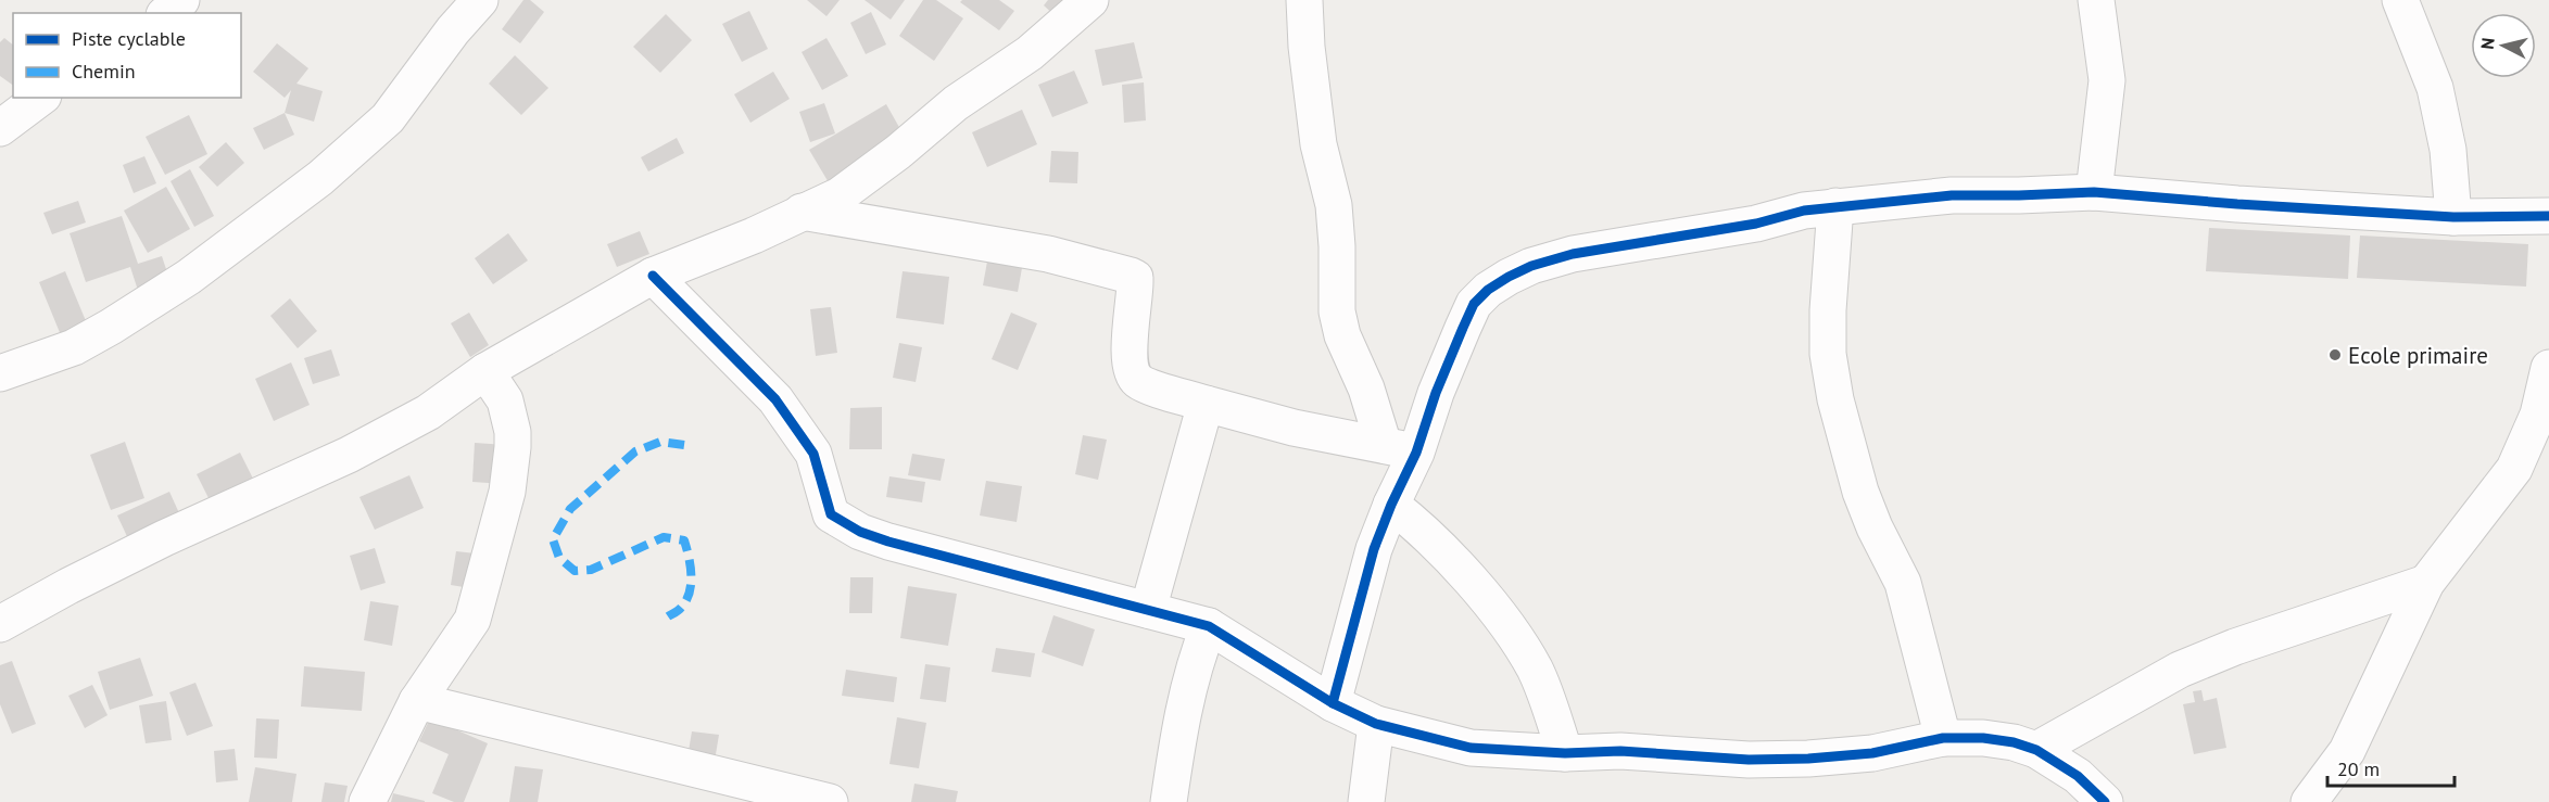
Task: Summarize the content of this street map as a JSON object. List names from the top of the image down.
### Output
{
  "places": ["Ecole primaire"],
  "legend": ["Piste cyclable", "Chemin"],
  "scale_bar": "20 m",
  "north": "left"
}
